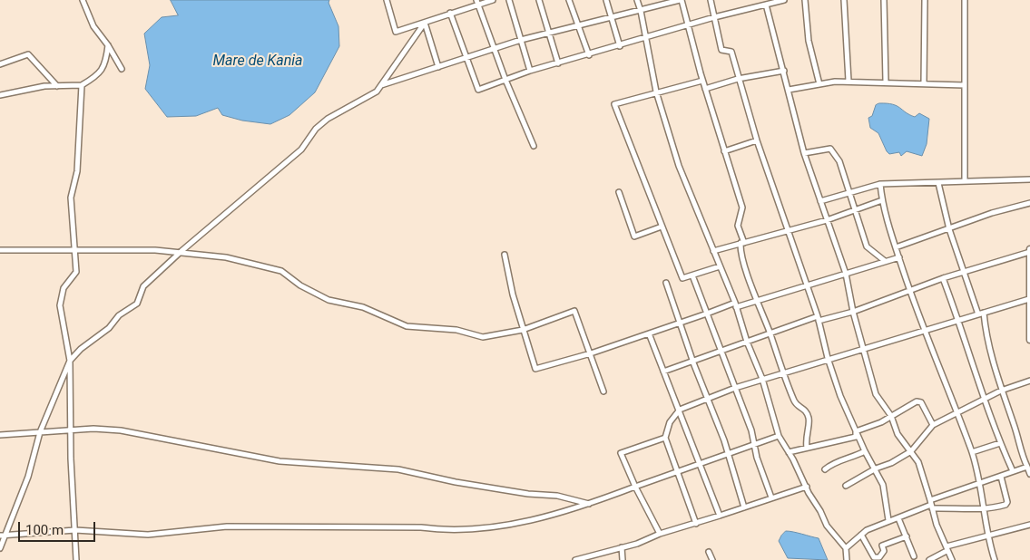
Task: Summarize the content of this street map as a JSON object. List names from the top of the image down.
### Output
{
  "water": ["Mare de Kania"],
  "scale_bar": "100 m"
}
